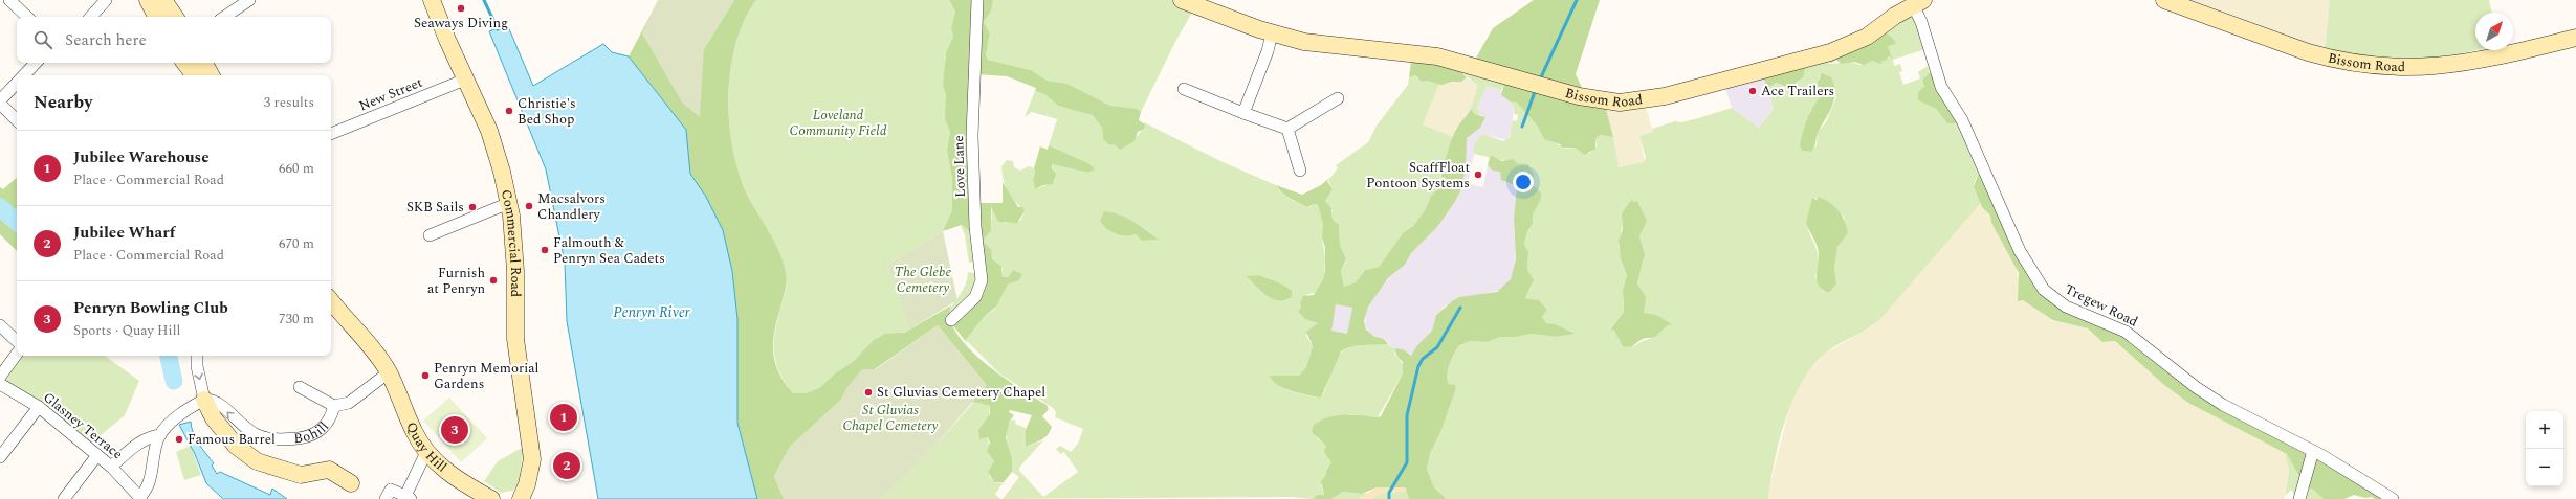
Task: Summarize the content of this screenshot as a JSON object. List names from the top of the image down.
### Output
{
  "streets": {
    "street": [
      "Bissom Road",
      "New Street",
      "Love Lane",
      "Commercial Road",
      "Tregew Road",
      "Glasney Terrace",
      "Bohill",
      "Quay Hill"
    ]
  },
  "crossings": [
    ["Bissom Road", "Tregew Road"],
    ["New Street", "Commercial Road"],
    ["Bohill", "Quay Hill"]
  ],
  "one_way": ["Bohill"],
  "water": ["Penryn River"],
  "parks": ["Loveland Community Field", "The Glebe Cemetery", "St Gluvias Chapel Cemetery"],
  "places": [
    "Seaways Diving",
    "Ace Trailers",
    "Christie's Bed Shop",
    "ScaffFloat Pontoon Systems",
    "Macsalvors Chandlery",
    "SKB Sails",
    "Falmouth & Penryn Sea Cadets",
    "Furnish at Penryn",
    "Penryn Memorial Gardens",
    "St Gluvias Cemetery Chapel",
    "Famous Barrel"
  ],
  "north": "top right",
  "page": {
    "search": "Search here",
    "heading": ["Nearby", "3 results"],
    "list": [
      {
        "mark": "1",
        "name": "Jubilee Warehouse",
        "note": "Place · Commercial Road",
        "value": "660 m"
      },
      {
        "mark": "2",
        "name": "Jubilee Wharf",
        "note": "Place · Commercial Road",
        "value": "670 m"
      },
      {
        "mark": "3",
        "name": "Penryn Bowling Club",
        "note": "Sports · Quay Hill",
        "value": "730 m"
      }
    ],
    "pins": ["1", "3", "2"],
    "map_buttons": ["+", "−"]
  }
}
